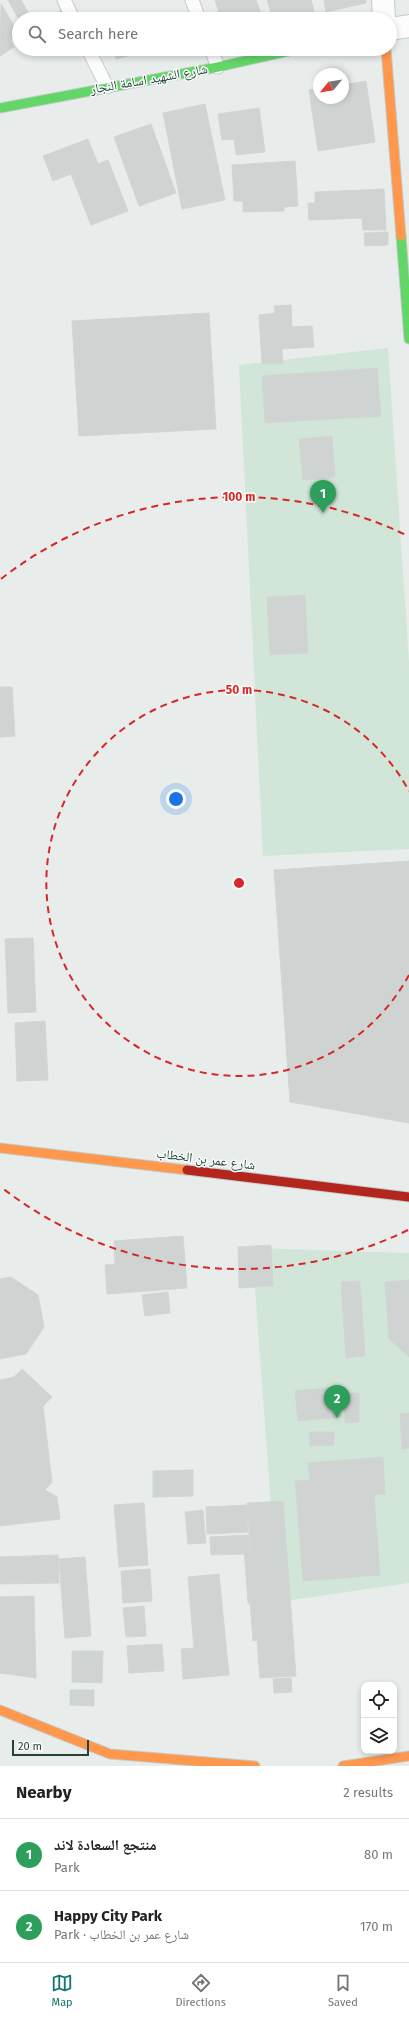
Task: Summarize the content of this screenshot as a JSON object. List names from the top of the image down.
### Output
{
  "streets": {
    "street": ["شارع الشهيد اسامة النجار", "شارع عمر بن الخطاب"]
  },
  "scale_bar": "20 m",
  "north": "bottom left",
  "page": {
    "search": "Search here",
    "pins": ["1", "2"],
    "scale": "20 m",
    "heading": ["Nearby", "2 results"],
    "list": [
      {
        "mark": "1",
        "name": "منتجع السعادة لاند",
        "note": "Park",
        "value": "80 m"
      },
      {
        "mark": "2",
        "name": "Happy City Park",
        "note": "Park · شارع عمر بن الخطاب",
        "value": "170 m"
      }
    ],
    "nav": ["Map", "Directions", "Saved"]
  },
  "rings": ["100 m", "50 m"]
}
